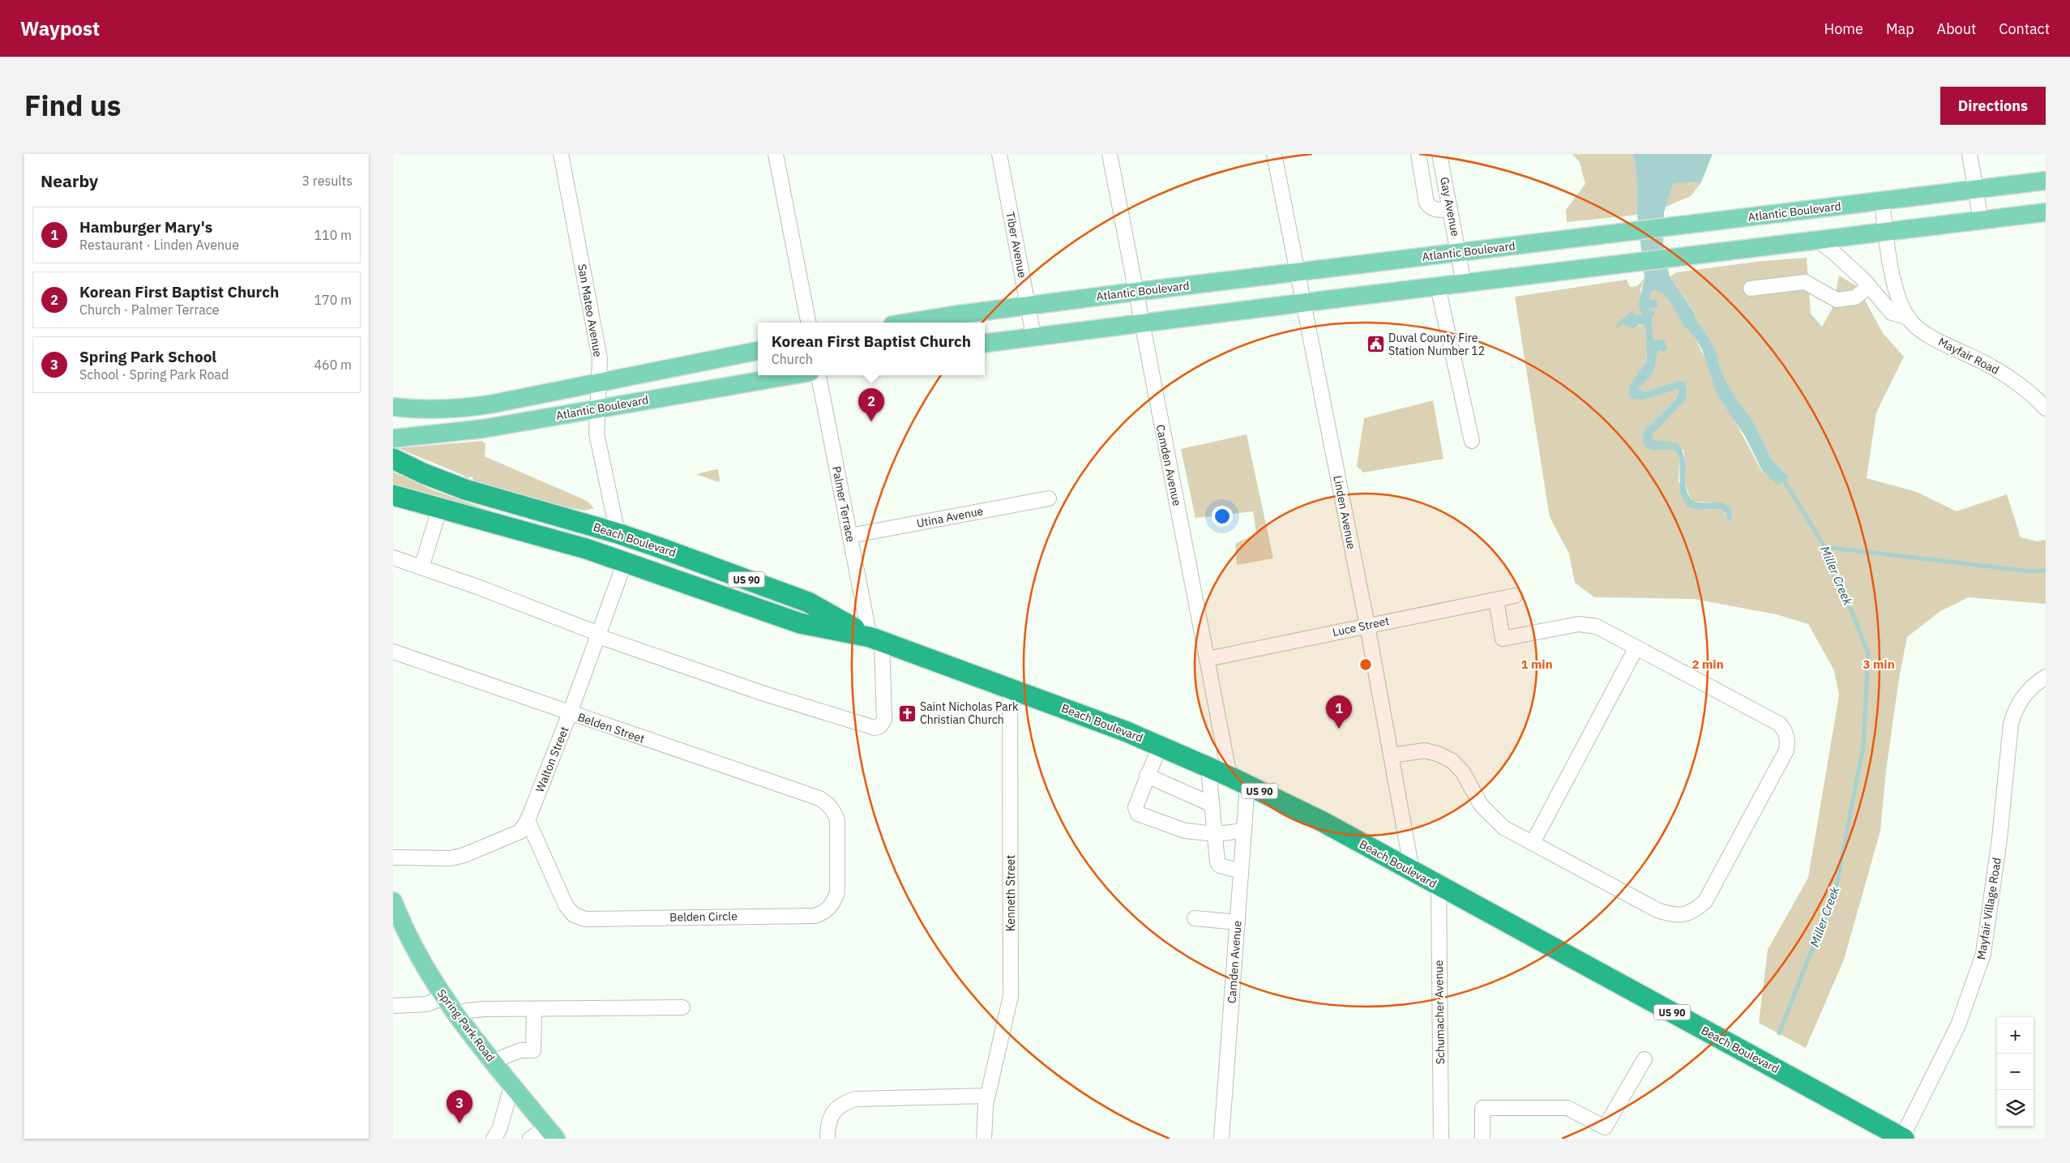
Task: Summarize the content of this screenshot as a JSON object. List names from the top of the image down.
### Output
{
  "streets": {
    "highway": ["Beach Boulevard", "US 90"],
    "main road": ["Atlantic Boulevard", "San Mateo Avenue", "Spring Park Road"],
    "street": [
      "Gay Avenue",
      "Tiber Avenue",
      "Mayfair Road",
      "Camden Avenue",
      "Palmer Terrace",
      "Linden Avenue",
      "Utina Avenue",
      "Luce Street",
      "Belden Street",
      "Walton Street",
      "Kenneth Street",
      "Mayfair Village Road",
      "Belden Circle",
      "Schumacher Avenue"
    ]
  },
  "crossings": [
    ["Gay Avenue", "Atlantic Boulevard"],
    ["Atlantic Boulevard", "Tiber Avenue"],
    ["Atlantic Boulevard", "San Mateo Avenue"],
    ["Atlantic Boulevard", "Mayfair Road"],
    ["Atlantic Boulevard", "Camden Avenue"],
    ["Atlantic Boulevard", "Linden Avenue"],
    ["San Mateo Avenue", "Beach Boulevard"],
    ["San Mateo Avenue", "Walton Street"],
    ["Camden Avenue", "Beach Boulevard"],
    ["Camden Avenue", "Luce Street"],
    ["Palmer Terrace", "Utina Avenue"],
    ["Palmer Terrace", "Beach Boulevard"],
    ["Palmer Terrace", "Walton Street"],
    ["Linden Avenue", "Beach Boulevard"],
    ["Linden Avenue", "Luce Street"],
    ["Beach Boulevard", "Walton Street"],
    ["Beach Boulevard", "Kenneth Street"],
    ["Beach Boulevard", "Mayfair Village Road"],
    ["Beach Boulevard", "Schumacher Avenue"],
    ["Belden Street", "Walton Street"],
    ["Belden Street", "Belden Circle"],
    ["Walton Street", "Belden Circle"]
  ],
  "water": ["Miller Creek"],
  "places": {
    "public building": ["Duval County Fire Station Number 12"],
    "church": ["Saint Nicholas Park Christian Church"]
  },
  "page": {
    "header": "Waypost",
    "nav": [
      "Home",
      "Map",
      "About",
      "Contact"
    ],
    "title": "Find us",
    "buttons": "Directions",
    "heading": ["Nearby", "3 results"],
    "list": [
      {
        "mark": "1",
        "name": "Hamburger Mary's",
        "note": "Restaurant · Linden Avenue",
        "value": "110 m"
      },
      {
        "mark": "2",
        "name": "Korean First Baptist Church",
        "note": "Church · Palmer Terrace",
        "value": "170 m"
      },
      {
        "mark": "3",
        "name": "Spring Park School",
        "note": "School · Spring Park Road",
        "value": "460 m"
      }
    ],
    "popup": ["Korean First Baptist Church", "Church"],
    "pins": ["2", "1", "3"],
    "map_buttons": ["+", "−"]
  },
  "rings": ["1 min", "2 min", "3 min"]
}
